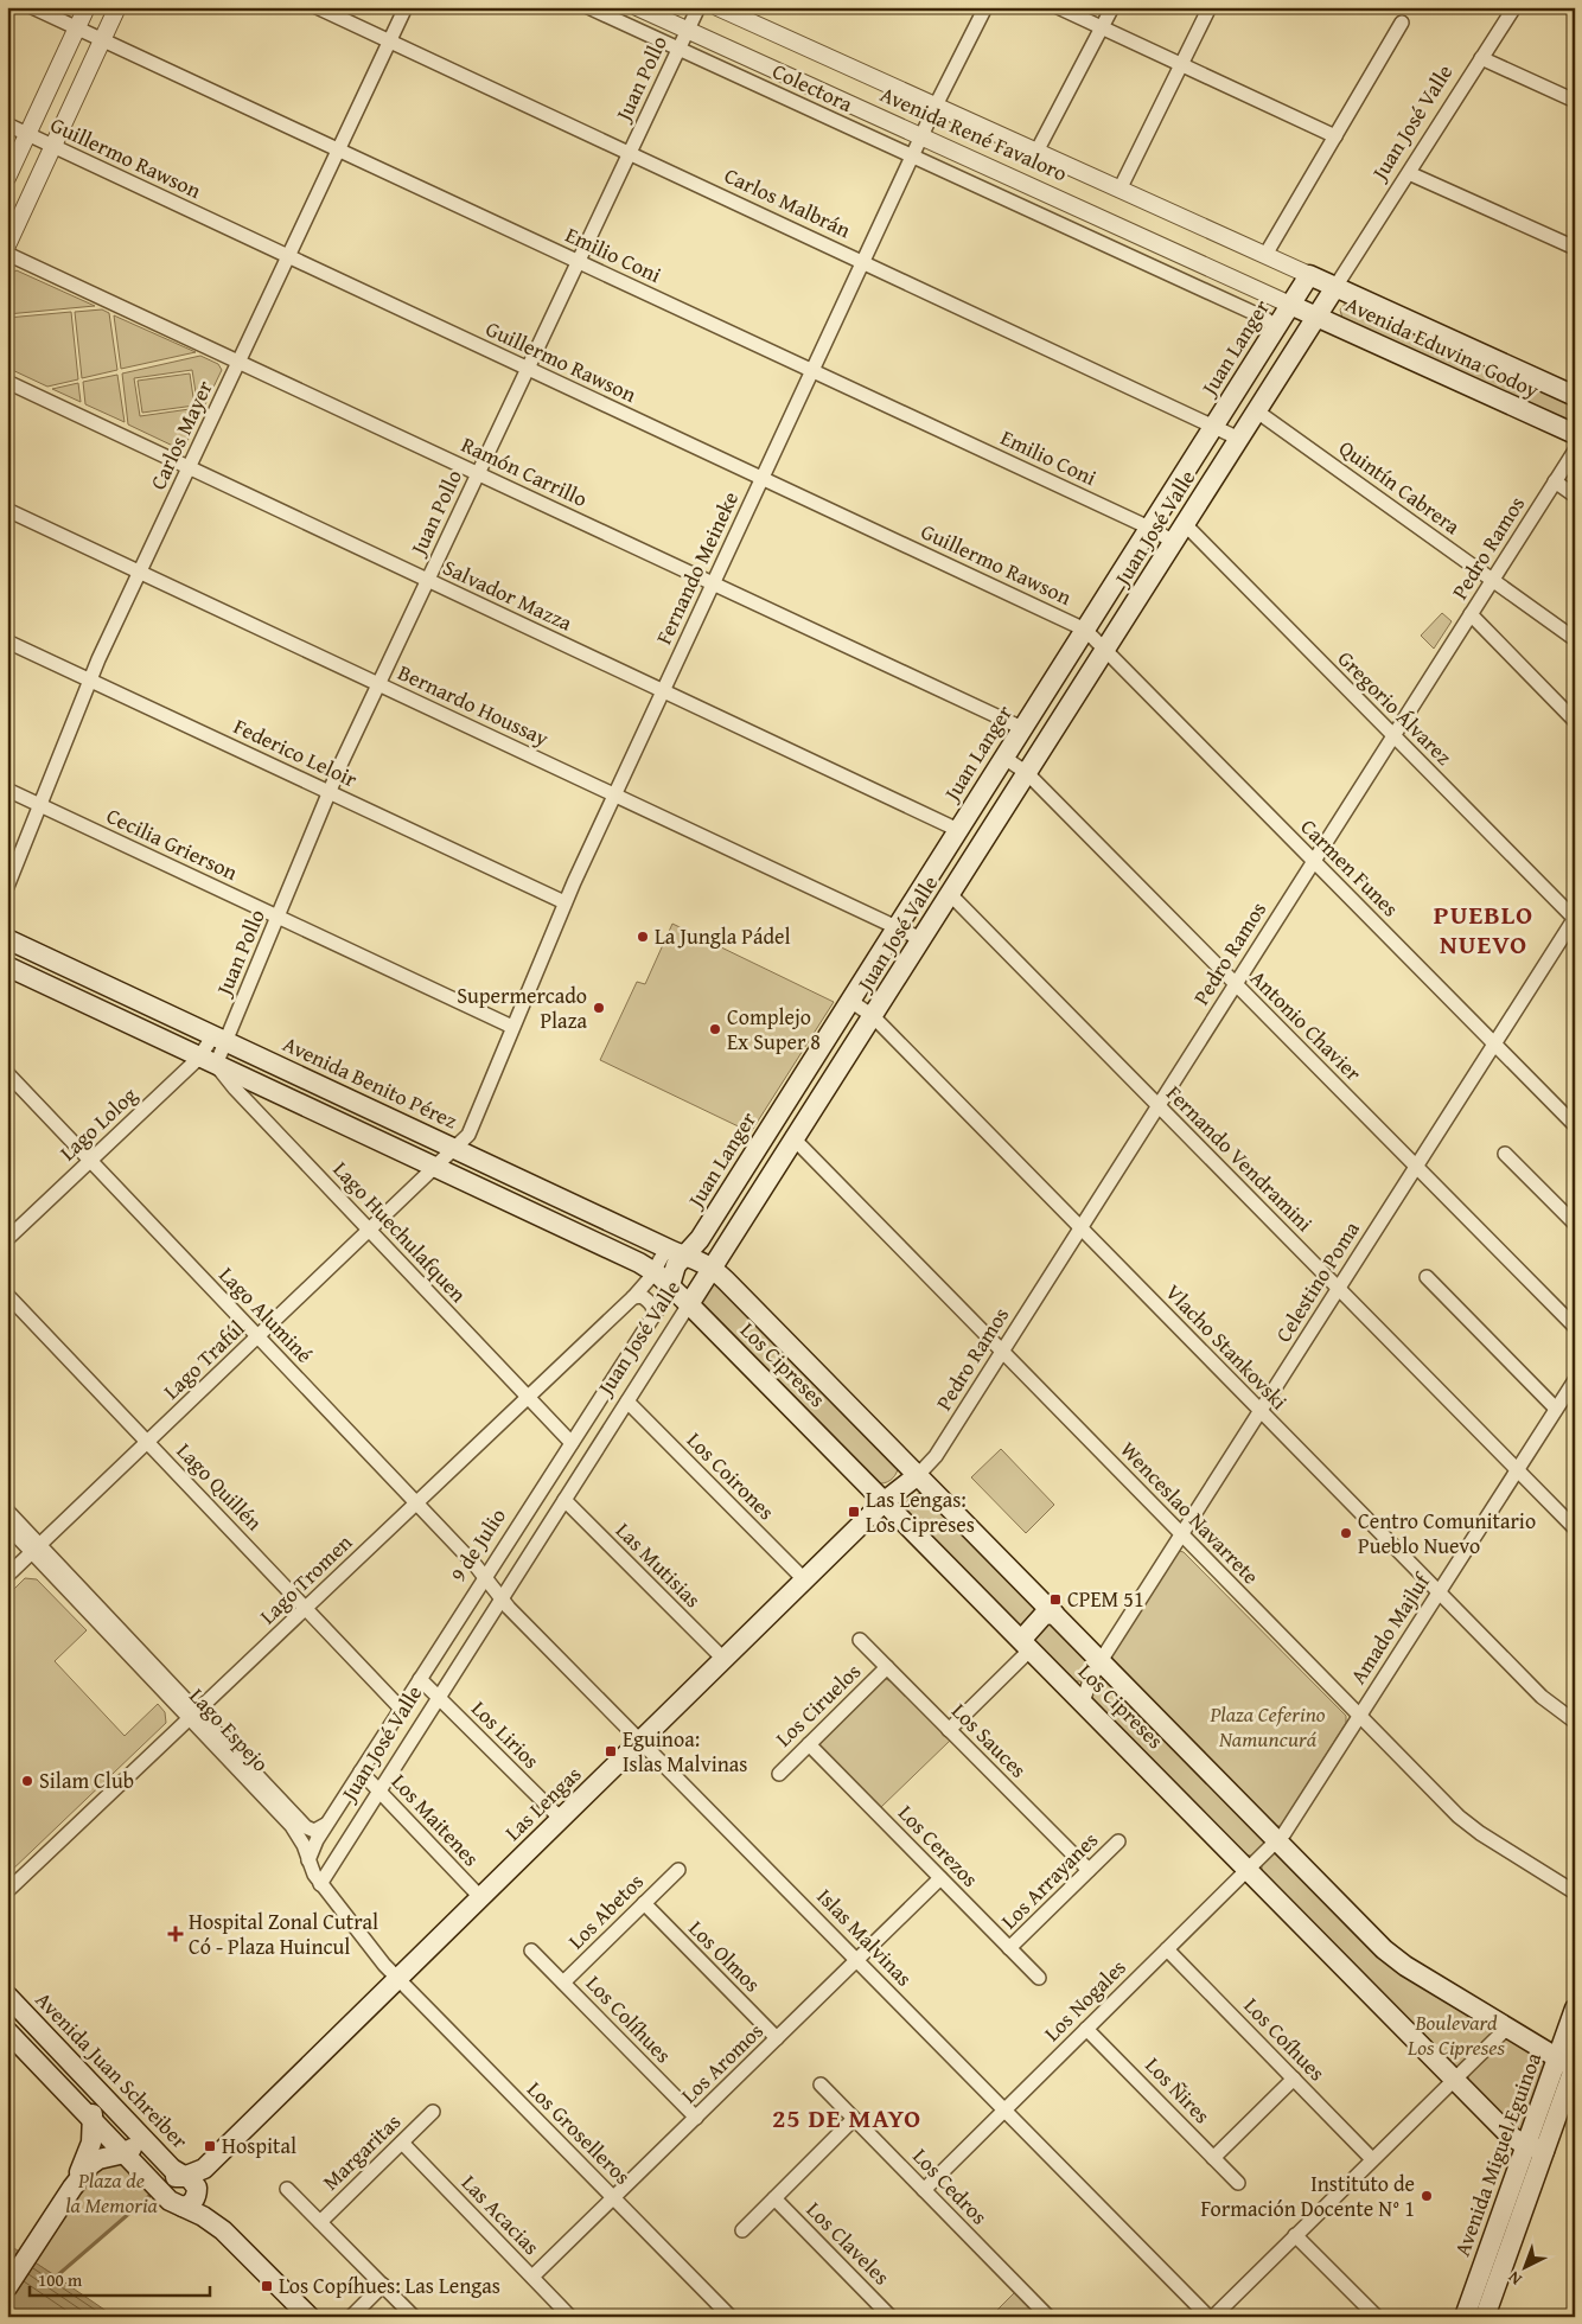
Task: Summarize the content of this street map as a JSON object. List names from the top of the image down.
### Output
{
  "streets": {
    "main road": [
      "Juan José Valle",
      "Avenida René Favaloro",
      "Juan Langer",
      "Avenida Eduvina Godoy",
      "Avenida Benito Pérez",
      "Los Cipreses",
      "9 de Julio",
      "Las Lengas",
      "Avenida Juan Schreiber",
      "Avenida Miguel Eguinoa"
    ],
    "street": [
      "Juan Pollo",
      "Colectora",
      "Guillermo Rawson",
      "Carlos Malbrán",
      "Emilio Coni",
      "Carlos Mayer",
      "Ramón Carrillo",
      "Quintín Cabrera",
      "Pedro Ramos",
      "Fernando Meineke",
      "Salvador Mazza",
      "Bernardo Houssay",
      "Gregorio Álvarez",
      "Federico Leloir",
      "Cecilia Grierson",
      "Carmen Funes",
      "Antonio Chavier",
      "Lago Lolog",
      "Fernando Vendramini",
      "Lago Huechulafquen",
      "Celestino Poma",
      "Lago Aluminé",
      "Vlacho Stankovski",
      "Lago Trafúl",
      "Los Coirones",
      "Lago Quillén",
      "Wenceslao Navarrete",
      "Las Mutisias",
      "Lago Tromen",
      "Amado Majluf",
      "Los Ciruelos",
      "Lago Espejo",
      "Los Lirios",
      "Los Sauces",
      "Los Maitenes",
      "Los Cerezos",
      "Los Arrayanes",
      "Los Abetos",
      "Islas Malvinas",
      "Los Olmos",
      "Los Nogales",
      "Los Colíhues",
      "Los Coíhues",
      "Los Aromos",
      "Los Ñires",
      "Los Groselleros",
      "Margaritas",
      "Los Cedros",
      "Las Acacias",
      "Los Claveles"
    ]
  },
  "crossings": [
    ["Juan Pollo", "Colectora"],
    ["Juan Pollo", "Avenida René Favaloro"],
    ["Juan Pollo", "Guillermo Rawson"],
    ["Juan Pollo", "Carlos Malbrán"],
    ["Juan Pollo", "Emilio Coni"],
    ["Juan Pollo", "Ramón Carrillo"],
    ["Juan Pollo", "Salvador Mazza"],
    ["Juan Pollo", "Bernardo Houssay"],
    ["Juan Pollo", "Federico Leloir"],
    ["Juan Pollo", "Cecilia Grierson"],
    ["Juan Pollo", "Avenida Benito Pérez"],
    ["Juan Pollo", "Lago Lolog"],
    ["Colectora", "Juan Langer"],
    ["Colectora", "Fernando Meineke"],
    ["Juan José Valle", "Avenida René Favaloro"],
    ["Juan José Valle", "Guillermo Rawson"],
    ["Juan José Valle", "Carlos Malbrán"],
    ["Juan José Valle", "Emilio Coni"],
    ["Juan José Valle", "Juan Langer"],
    ["Juan José Valle", "Avenida Eduvina Godoy"],
    ["Juan José Valle", "Quintín Cabrera"],
    ["Juan José Valle", "Bernardo Houssay"],
    ["Juan José Valle", "Gregorio Álvarez"],
    ["Juan José Valle", "Carmen Funes"],
    ["Juan José Valle", "Antonio Chavier"],
    ["Juan José Valle", "Avenida Benito Pérez"],
    ["Juan José Valle", "Fernando Vendramini"],
    ["Juan José Valle", "Lago Aluminé"],
    ["Juan José Valle", "Vlacho Stankovski"],
    ["Juan José Valle", "Los Cipreses"],
    ["Juan José Valle", "Los Coirones"],
    ["Juan José Valle", "Wenceslao Navarrete"],
    ["Juan José Valle", "9 de Julio"],
    ["Juan José Valle", "Las Mutisias"],
    ["Juan José Valle", "Lago Espejo"],
    ["Juan José Valle", "Los Lirios"],
    ["Juan José Valle", "Los Maitenes"],
    ["Juan José Valle", "Islas Malvinas"],
    ["Avenida René Favaloro", "Juan Langer"],
    ["Avenida René Favaloro", "Avenida Eduvina Godoy"],
    ["Avenida René Favaloro", "Fernando Meineke"],
    ["Guillermo Rawson", "Juan Langer"],
    ["Guillermo Rawson", "Carlos Mayer"],
    ["Guillermo Rawson", "Fernando Meineke"],
    ["Guillermo Rawson", "Carmen Funes"],
    ["Carlos Malbrán", "Juan Langer"],
    ["Carlos Malbrán", "Carlos Mayer"],
    ["Carlos Malbrán", "Fernando Meineke"],
    ["Emilio Coni", "Juan Langer"],
    ["Emilio Coni", "Carlos Mayer"],
    ["Emilio Coni", "Fernando Meineke"],
    ["Juan Langer", "Avenida Eduvina Godoy"],
    ["Juan Langer", "Ramón Carrillo"],
    ["Juan Langer", "Salvador Mazza"],
    ["Juan Langer", "Bernardo Houssay"],
    ["Juan Langer", "Carmen Funes"],
    ["Juan Langer", "Antonio Chavier"],
    ["Juan Langer", "Avenida Benito Pérez"],
    ["Juan Langer", "Vlacho Stankovski"],
    ["Juan Langer", "9 de Julio"],
    ["Carlos Mayer", "Ramón Carrillo"],
    ["Carlos Mayer", "Salvador Mazza"],
    ["Carlos Mayer", "Bernardo Houssay"],
    ["Carlos Mayer", "Federico Leloir"],
    ["Carlos Mayer", "Cecilia Grierson"],
    ["Ramón Carrillo", "Fernando Meineke"],
    ["Quintín Cabrera", "Pedro Ramos"],
    ["Pedro Ramos", "Gregorio Álvarez"],
    ["Pedro Ramos", "Carmen Funes"],
    ["Pedro Ramos", "Antonio Chavier"],
    ["Pedro Ramos", "Fernando Vendramini"],
    ["Pedro Ramos", "Vlacho Stankovski"],
    ["Pedro Ramos", "Los Cipreses"],
    ["Pedro Ramos", "Wenceslao Navarrete"],
    ["Pedro Ramos", "Las Lengas"],
    ["Fernando Meineke", "Salvador Mazza"],
    ["Fernando Meineke", "Bernardo Houssay"],
    ["Fernando Meineke", "Federico Leloir"],
    ["Fernando Meineke", "Cecilia Grierson"],
    ["Fernando Meineke", "Avenida Benito Pérez"],
    ["Fernando Meineke", "Lago Trafúl"],
    ["Gregorio Álvarez", "Celestino Poma"],
    ["Carmen Funes", "Celestino Poma"],
    ["Antonio Chavier", "Celestino Poma"],
    ["Avenida Benito Pérez", "Lago Lolog"],
    ["Avenida Benito Pérez", "Lago Trafúl"],
    ["Avenida Benito Pérez", "Los Cipreses"],
    ["Avenida Benito Pérez", "9 de Julio"],
    ["Avenida Benito Pérez", "Lago Tromen"],
    ["Lago Lolog", "Lago Huechulafquen"],
    ["Lago Lolog", "Lago Aluminé"],
    ["Fernando Vendramini", "Celestino Poma"],
    ["Fernando Vendramini", "Amado Majluf"],
    ["Lago Huechulafquen", "Lago Trafúl"],
    ["Lago Huechulafquen", "9 de Julio"],
    ["Lago Huechulafquen", "Lago Tromen"],
    ["Celestino Poma", "Vlacho Stankovski"],
    ["Celestino Poma", "Los Cipreses"],
    ["Celestino Poma", "Wenceslao Navarrete"],
    ["Lago Aluminé", "Lago Trafúl"],
    ["Lago Aluminé", "9 de Julio"],
    ["Lago Aluminé", "Lago Tromen"],
    ["Lago Aluminé", "Islas Malvinas"],
    ["Vlacho Stankovski", "Amado Majluf"],
    ["Lago Trafúl", "Lago Quillén"],
    ["Lago Trafúl", "Lago Espejo"],
    ["Los Cipreses", "9 de Julio"],
    ["Los Cipreses", "Amado Majluf"],
    ["Los Cipreses", "Las Lengas"],
    ["Los Cipreses", "Los Nogales"],
    ["Los Cipreses", "Avenida Miguel Eguinoa"],
    ["Los Coirones", "Las Lengas"],
    ["Lago Quillén", "9 de Julio"],
    ["Lago Quillén", "Lago Tromen"],
    ["Wenceslao Navarrete", "Amado Majluf"],
    ["9 de Julio", "Lago Espejo"],
    ["9 de Julio", "Los Lirios"],
    ["9 de Julio", "Los Maitenes"],
    ["9 de Julio", "Islas Malvinas"],
    ["Las Mutisias", "Las Lengas"],
    ["Lago Tromen", "Lago Espejo"],
    ["Amado Majluf", "Los Nogales"],
    ["Los Ciruelos", "Los Sauces"],
    ["Los Ciruelos", "Los Cerezos"],
    ["Lago Espejo", "Las Lengas"],
    ["Lago Espejo", "Los Groselleros"],
    ["Los Lirios", "Las Lengas"],
    ["Los Sauces", "Los Arrayanes"],
    ["Las Lengas", "Los Maitenes"],
    ["Las Lengas", "Islas Malvinas"],
    ["Las Lengas", "Avenida Juan Schreiber"],
    ["Las Lengas", "Los Groselleros"],
    ["Los Cerezos", "Los Arrayanes"],
    ["Los Cerezos", "Los Aromos"],
    ["Los Abetos", "Los Olmos"],
    ["Los Abetos", "Los Colíhues"],
    ["Islas Malvinas", "Los Nogales"],
    ["Islas Malvinas", "Los Aromos"],
    ["Los Olmos", "Los Aromos"],
    ["Los Nogales", "Los Coíhues"],
    ["Los Nogales", "Los Ñires"],
    ["Los Nogales", "Los Cedros"],
    ["Los Colíhues", "Los Aromos"],
    ["Los Aromos", "Los Groselleros"],
    ["Los Aromos", "Las Acacias"],
    ["Margaritas", "Las Acacias"]
  ],
  "districts": ["PUEBLO NUEVO", "25 DE MAYO"],
  "parks": ["Plaza Ceferino Namuncurá", "Boulevard Los Cipreses", "Plaza de la Memoria"],
  "places": {
    "other": [
      "La Jungla Pádel",
      "Supermercado Plaza",
      "Complejo Ex Super 8",
      "Centro Comunitario Pueblo Nuevo",
      "Silam Club",
      "Instituto de Formación Docente N° 1"
    ],
    "transit": [
      "Las Lengas: Los Cipreses",
      "CPEM 51",
      "Eguinoa: Islas Malvinas",
      "Hospital",
      "Los Copíhues: Las Lengas"
    ],
    "health": ["Hospital Zonal Cutral Có - Plaza Huincul"]
  },
  "scale_bar": "100 m",
  "north": "bottom left"
}
